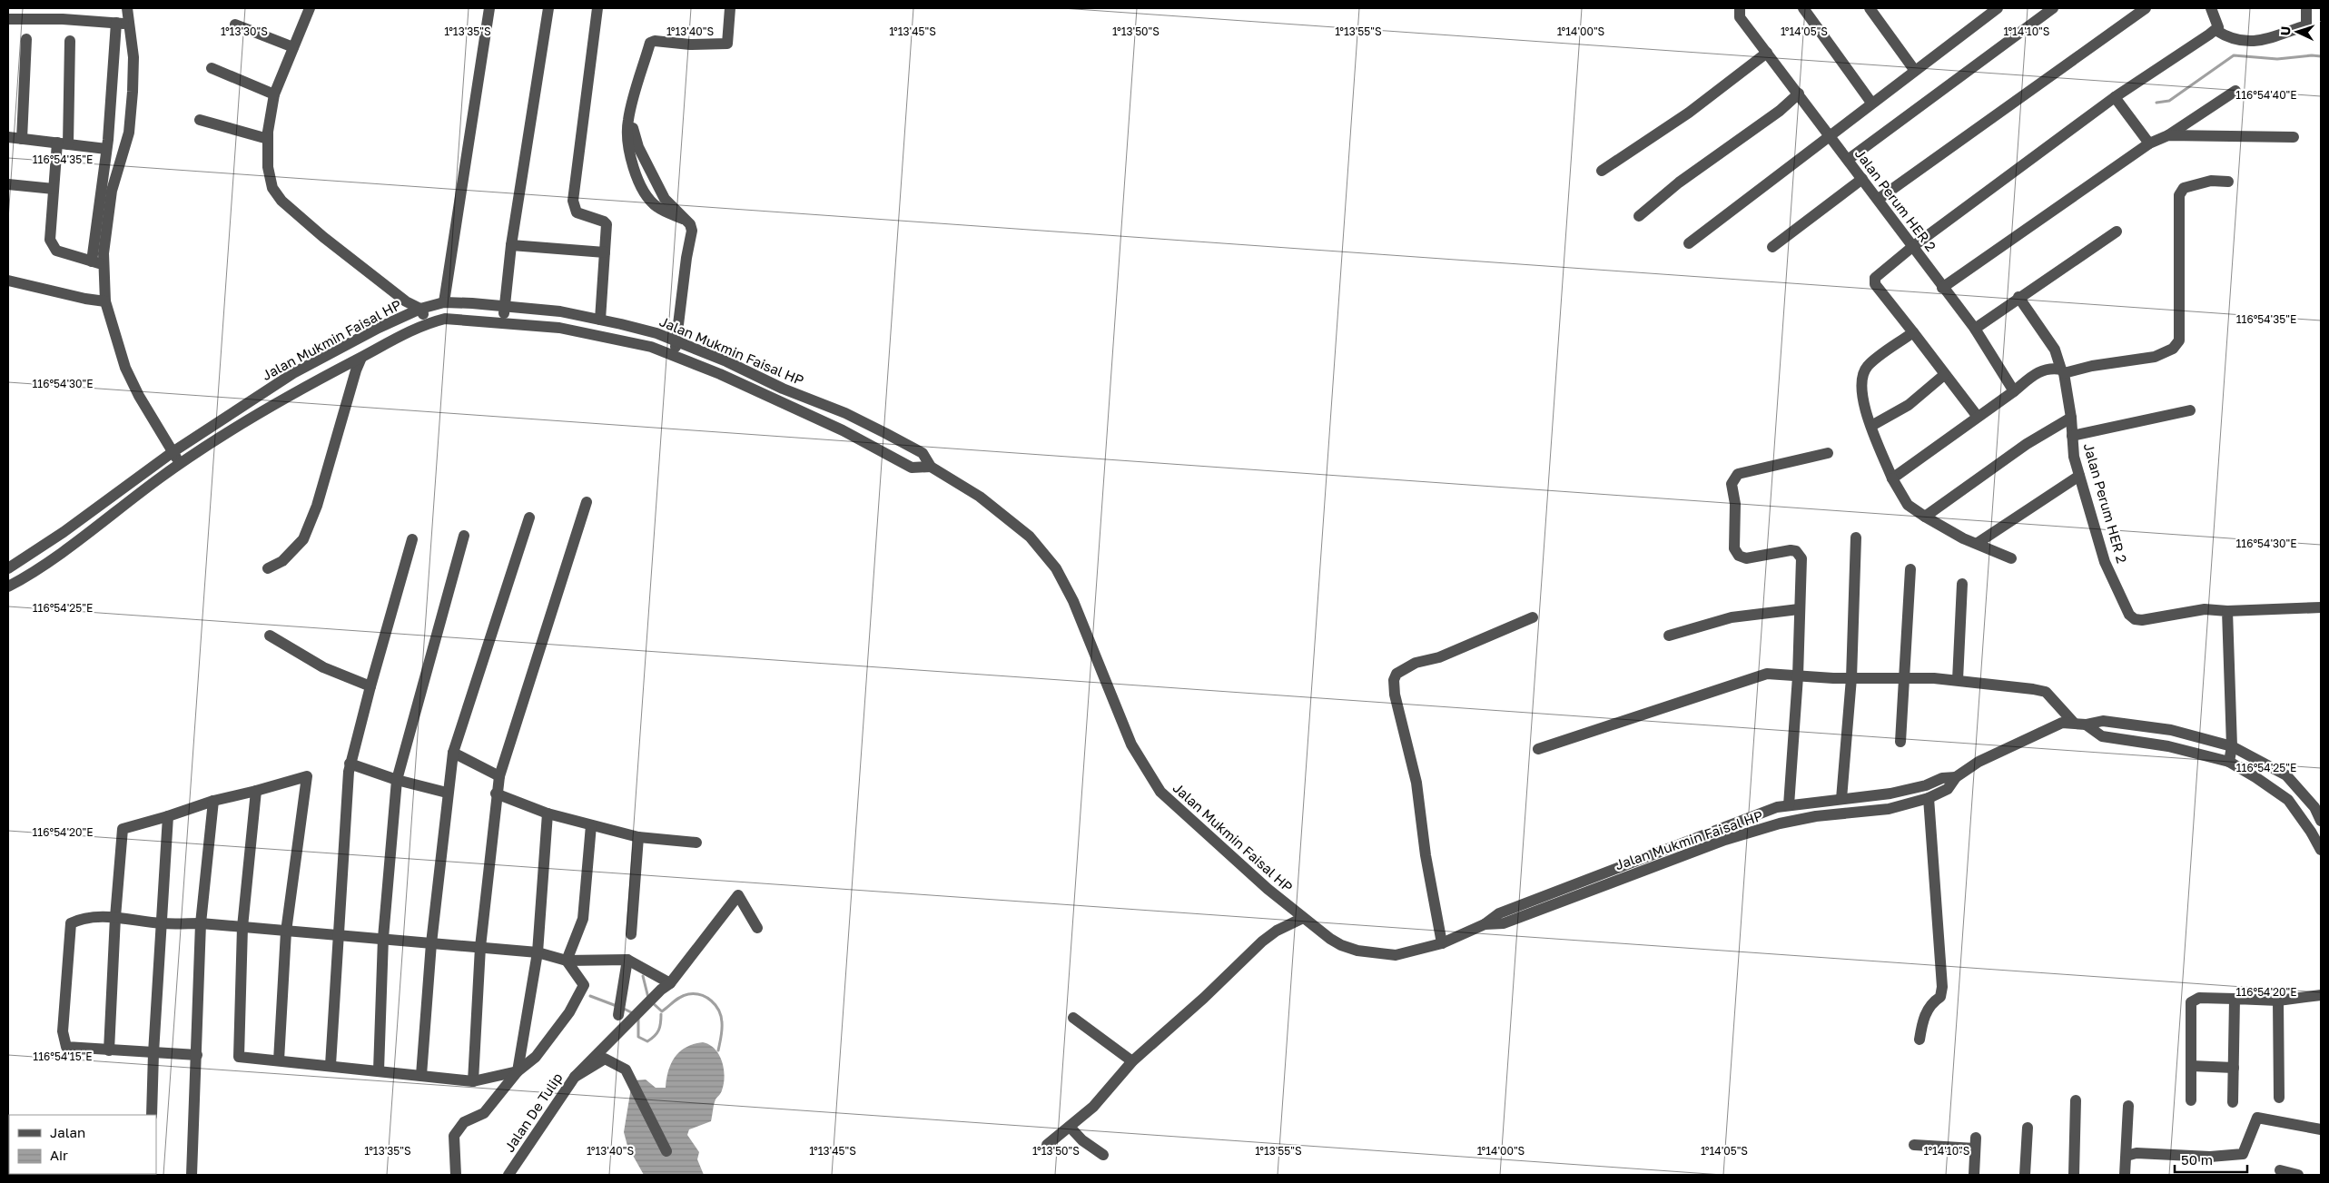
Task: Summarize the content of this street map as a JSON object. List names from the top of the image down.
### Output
{
  "streets": {
    "street": ["Jalan Perum HER 2", "Jalan Mukmin Faisal HP", "Jalan De Tulip"]
  },
  "legend": ["Jalan", "Air"],
  "scale_bar": "50 m",
  "north": "left",
  "coordinates": [
    "1°13'30\"S",
    "1°13'35\"S",
    "1°13'40\"S",
    "1°13'45\"S",
    "1°13'50\"S",
    "1°13'55\"S",
    "1°14'00\"S",
    "1°14'05\"S",
    "1°14'10\"S",
    "116°54'40\"E",
    "116°54'35\"E",
    "116°54'30\"E",
    "116°54'25\"E",
    "116°54'20\"E",
    "116°54'15\"E"
  ]
}
